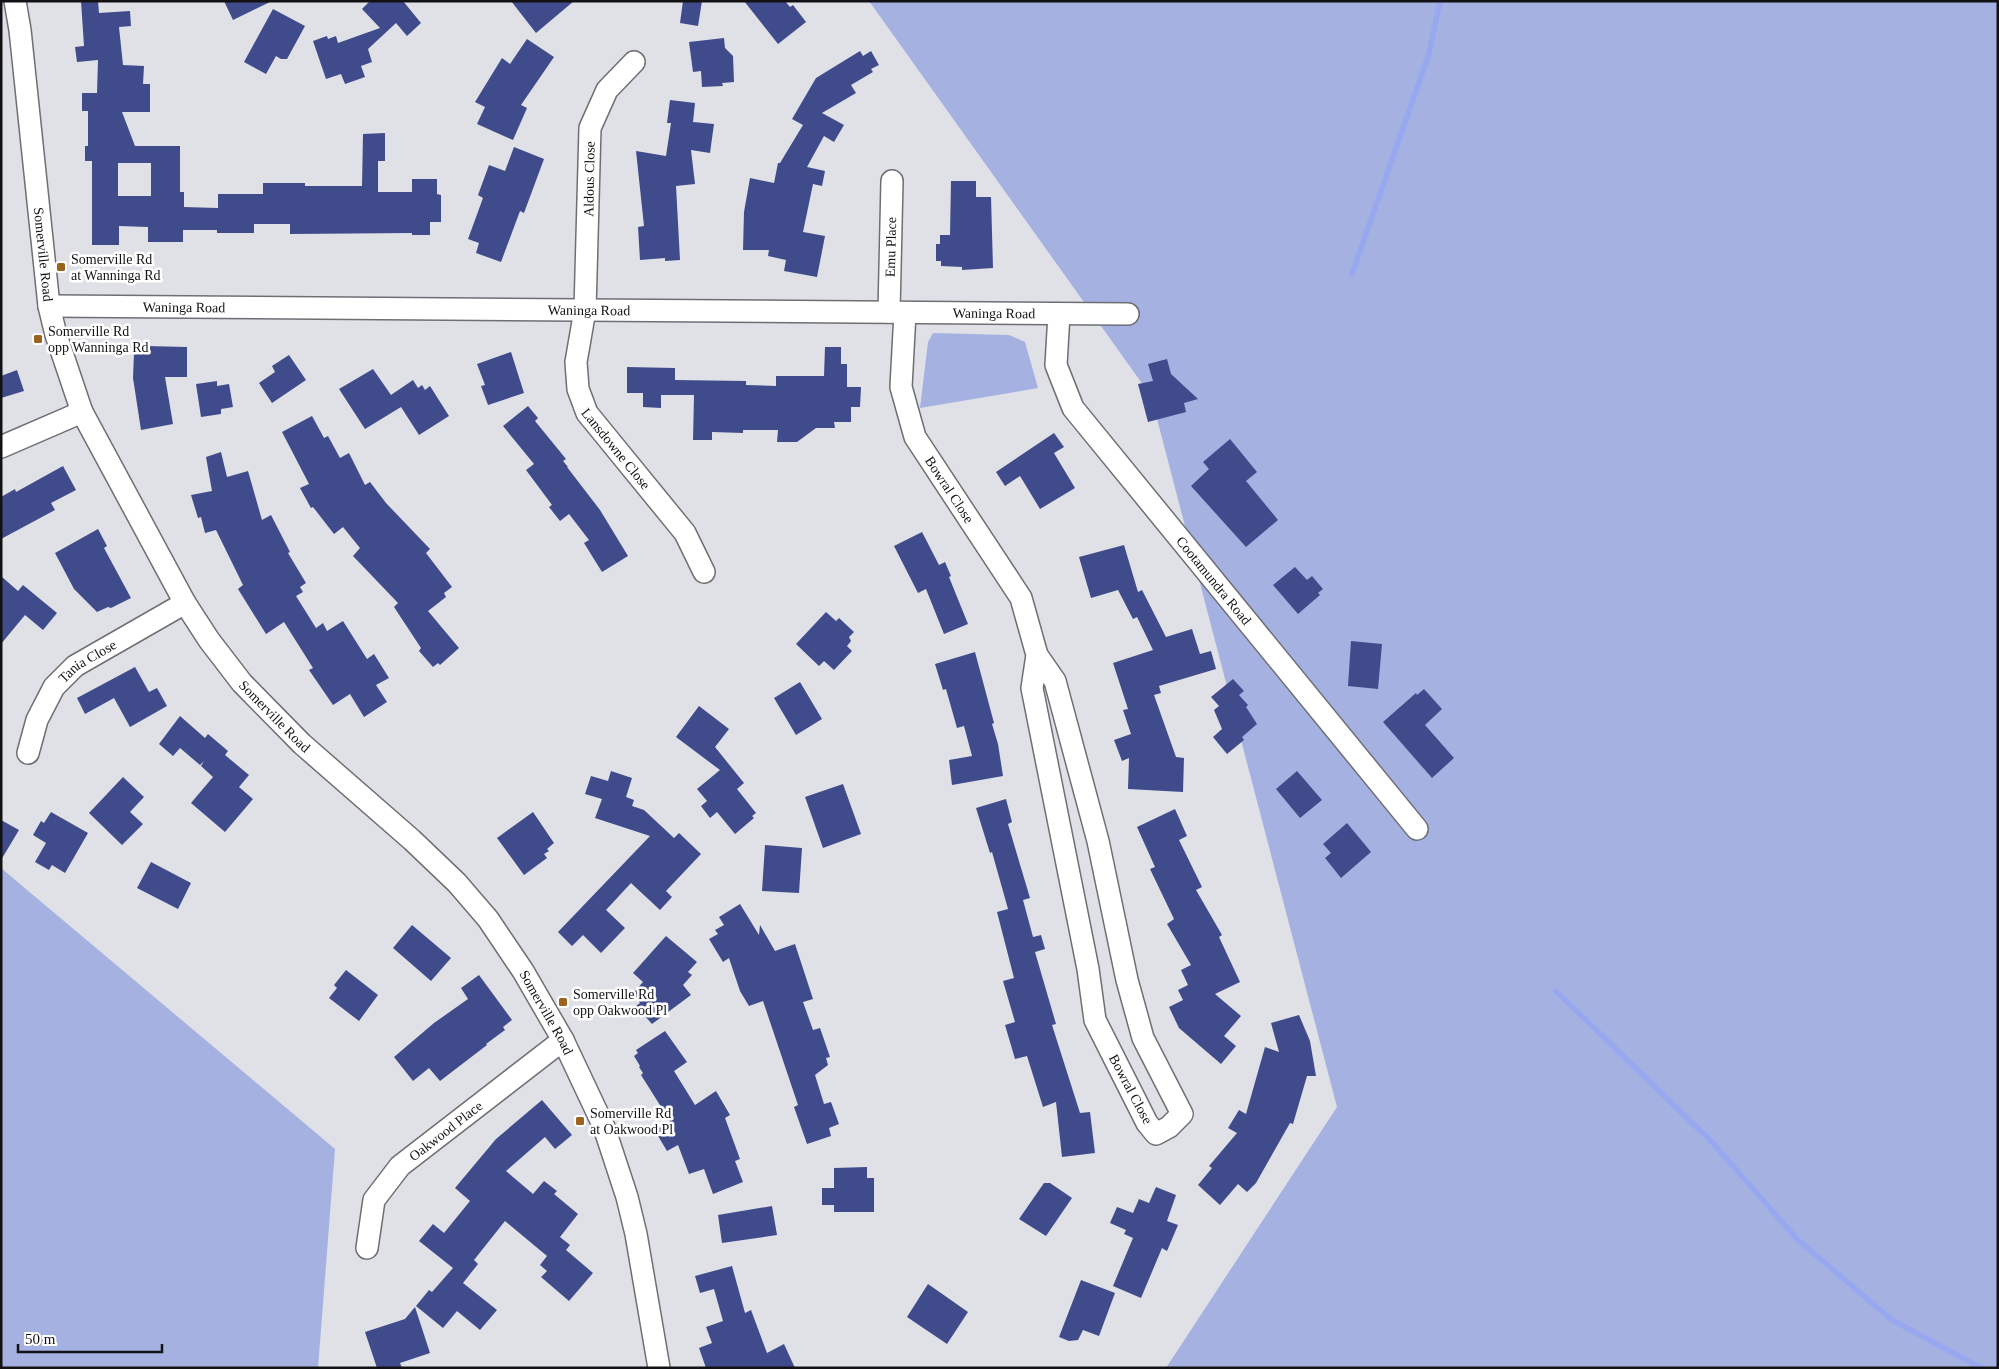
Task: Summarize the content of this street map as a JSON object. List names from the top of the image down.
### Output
{
  "streets": {
    "street": [
      "Aldous Close",
      "Emu Place",
      "Somerville Road",
      "Waninga Road",
      "Lansdowne Close",
      "Bowral Close",
      "Cootamundra Road",
      "Tania Close",
      "Oakwood Place"
    ]
  },
  "crossings": [
    ["Aldous Close", "Waninga Road"],
    ["Aldous Close", "Lansdowne Close"],
    ["Emu Place", "Waninga Road"],
    ["Emu Place", "Bowral Close"],
    ["Somerville Road", "Waninga Road"],
    ["Somerville Road", "Tania Close"],
    ["Somerville Road", "Oakwood Place"],
    ["Waninga Road", "Lansdowne Close"],
    ["Waninga Road", "Bowral Close"],
    ["Waninga Road", "Cootamundra Road"]
  ],
  "places": {
    "transit": [
      "Somerville Rd at Wanninga Rd",
      "Somerville Rd opp Wanninga Rd",
      "Somerville Rd opp Oakwood Pl",
      "Somerville Rd at Oakwood Pl"
    ]
  },
  "scale_bar": "50 m"
}
